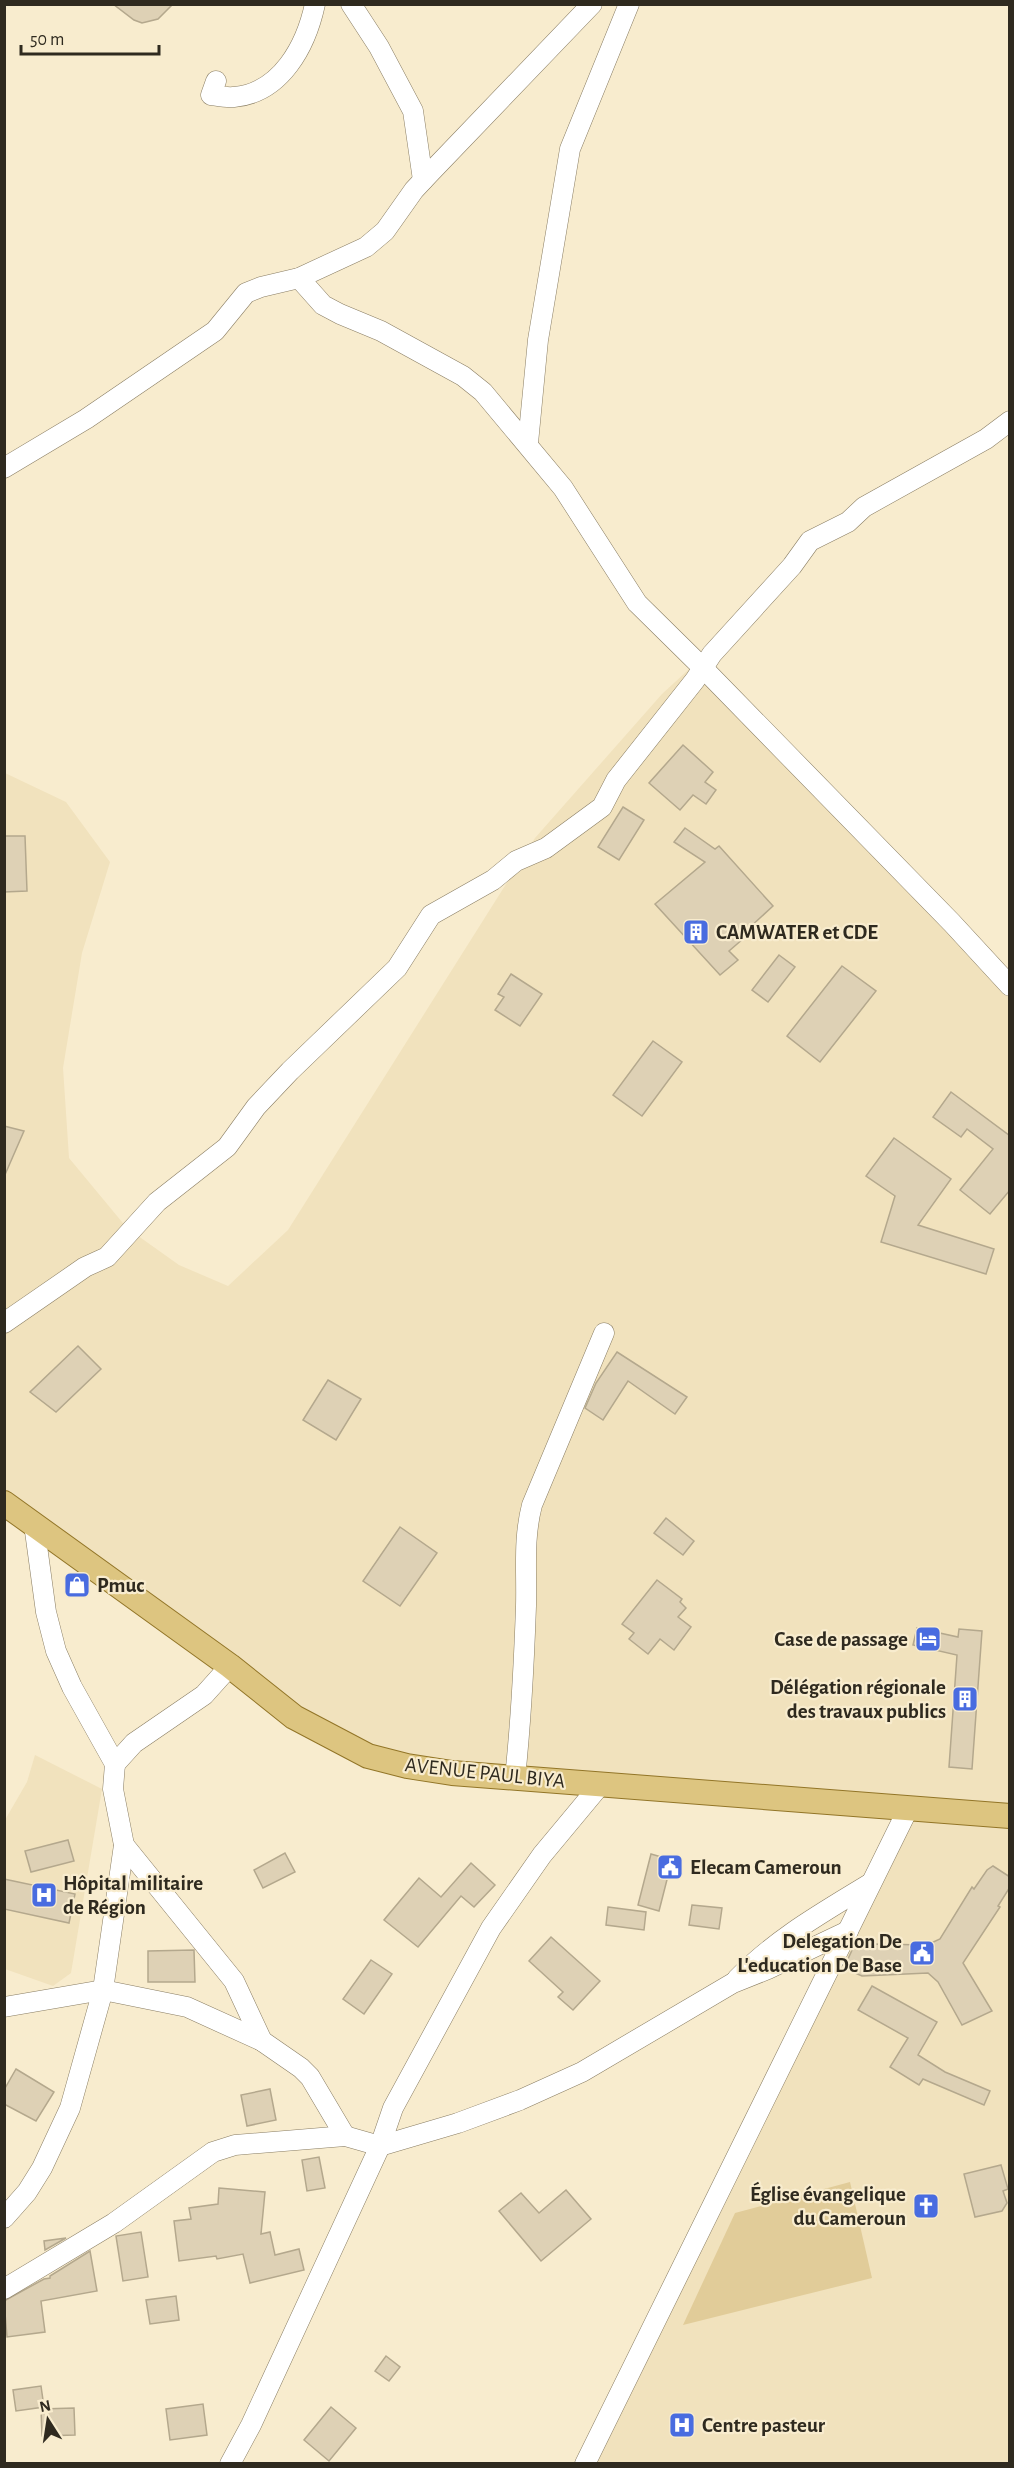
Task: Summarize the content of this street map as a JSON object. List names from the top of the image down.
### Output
{
  "streets": {
    "main road": ["AVENUE PAUL BIYA"]
  },
  "places": {
    "building": ["CAMWATER et CDE", "Délégation régionale des travaux publics"],
    "shop": ["Pmuc"],
    "hotel": ["Case de passage"],
    "public building": ["Elecam Cameroun", "Delegation De L'education De Base"],
    "hospital": ["Hôpital militaire de Région", "Centre pasteur"],
    "church": ["Église évangelique du Cameroun"]
  },
  "scale_bar": "50 m",
  "north": "top"
}
